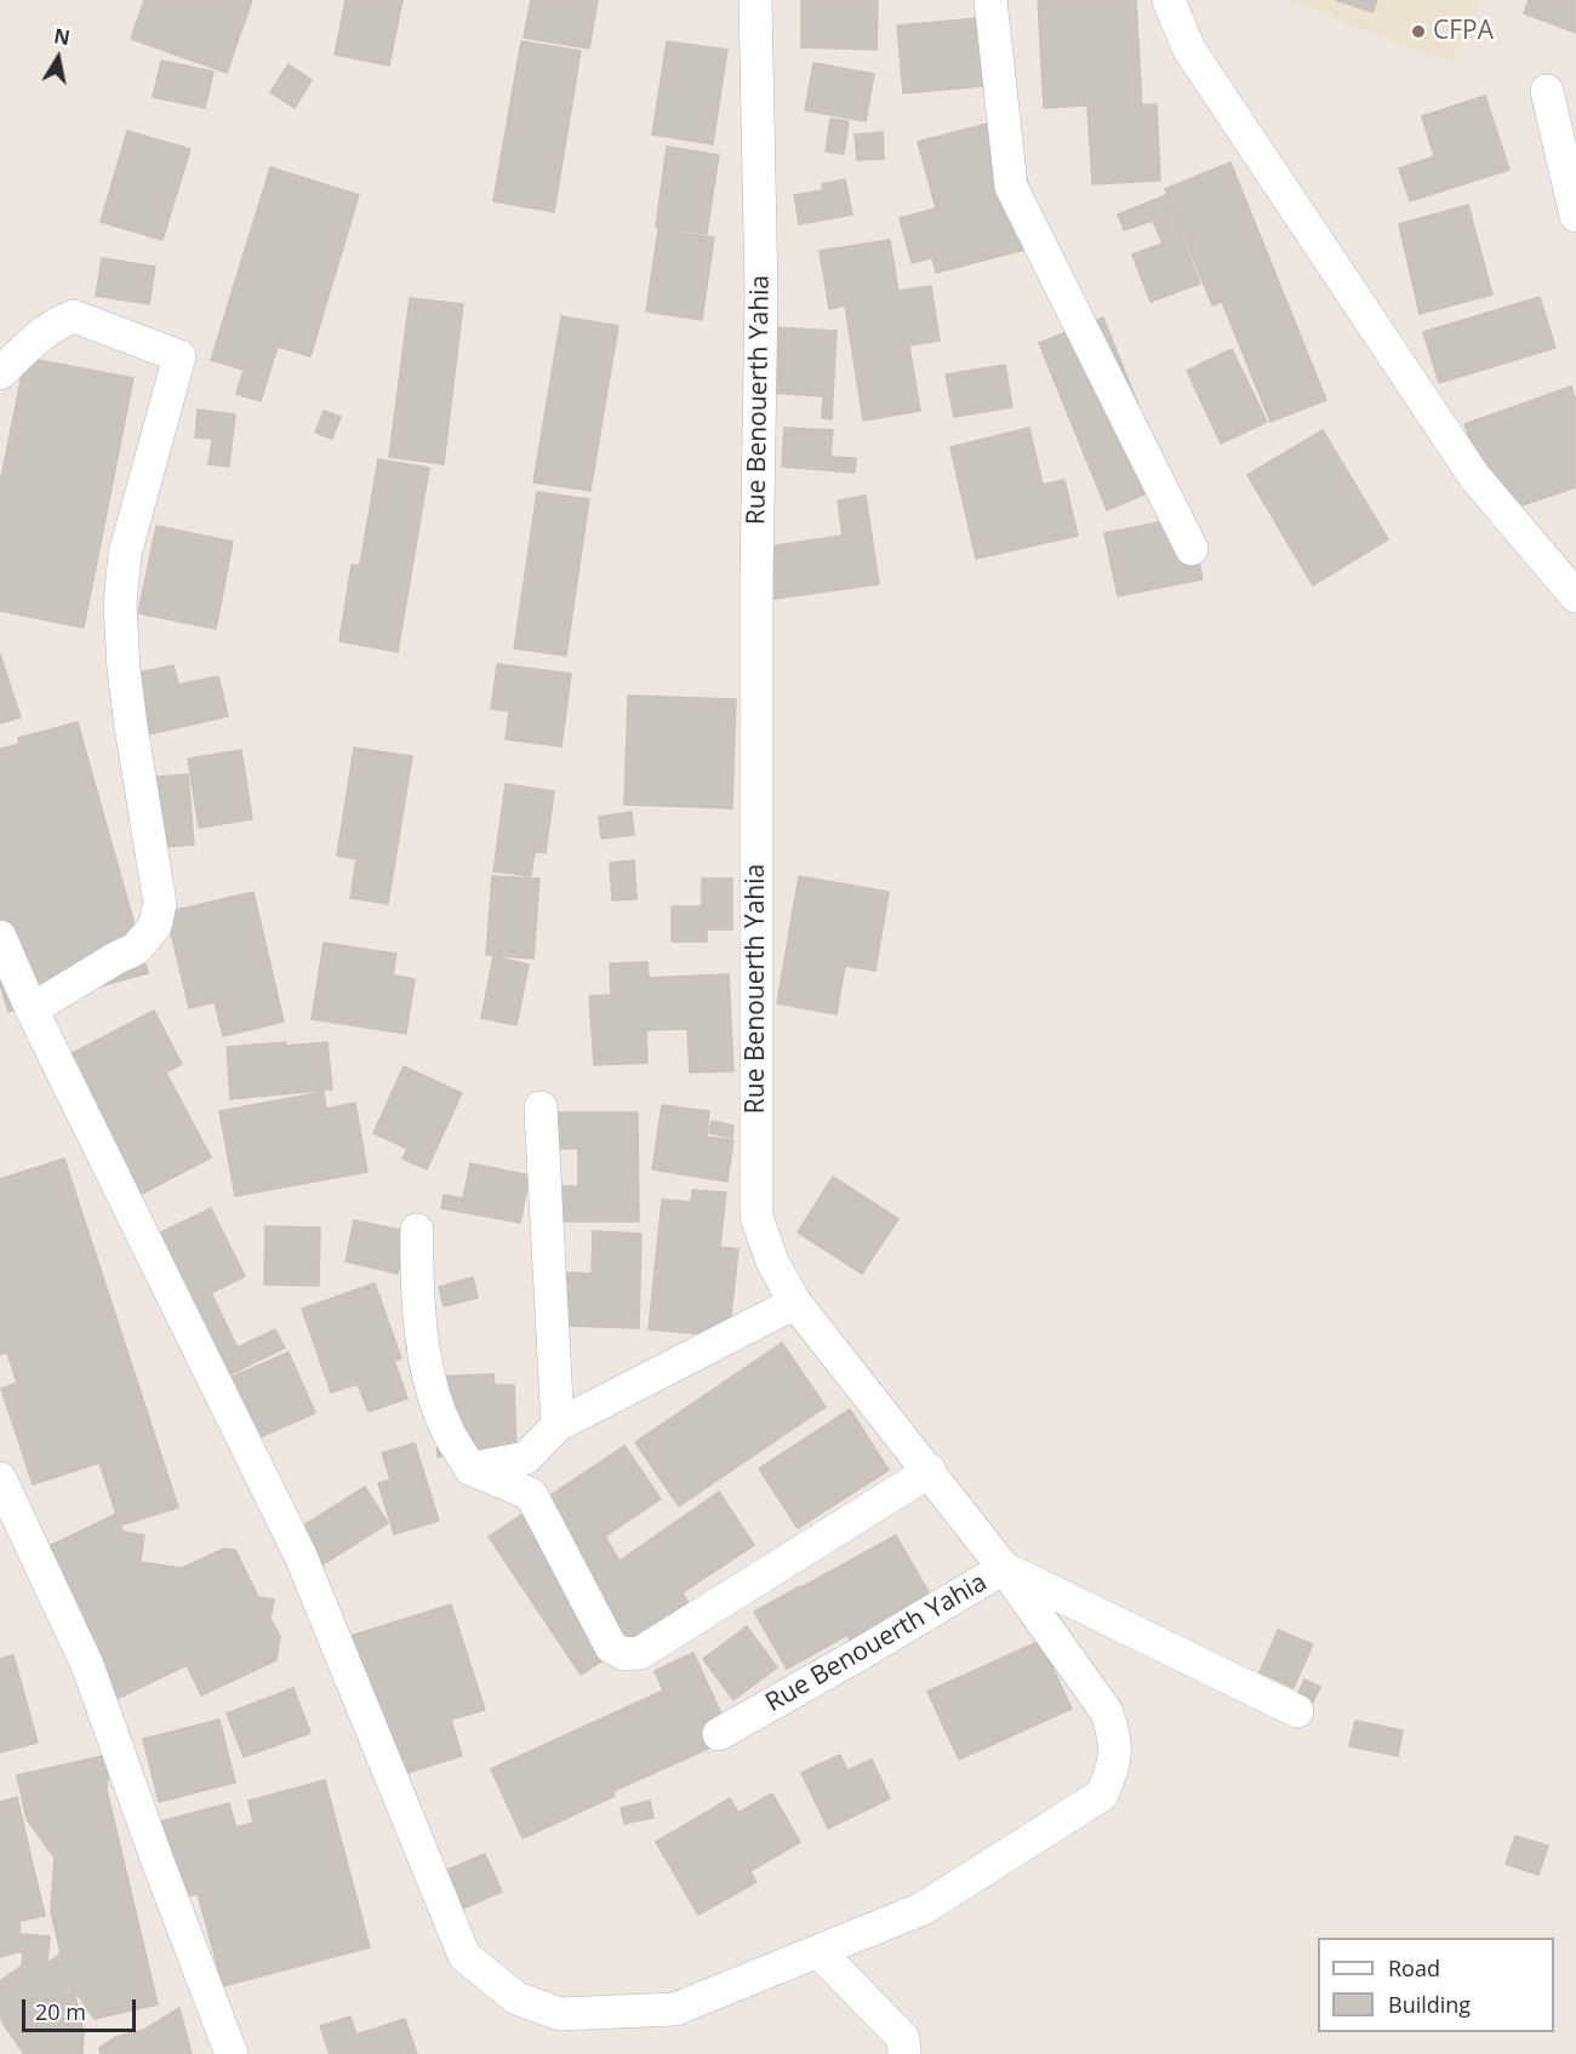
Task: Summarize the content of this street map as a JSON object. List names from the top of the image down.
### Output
{
  "streets": {
    "street": ["Rue Benouerth Yahia"]
  },
  "places": ["CFPA"],
  "legend": ["Road", "Building"],
  "scale_bar": "20 m",
  "north": "top"
}
